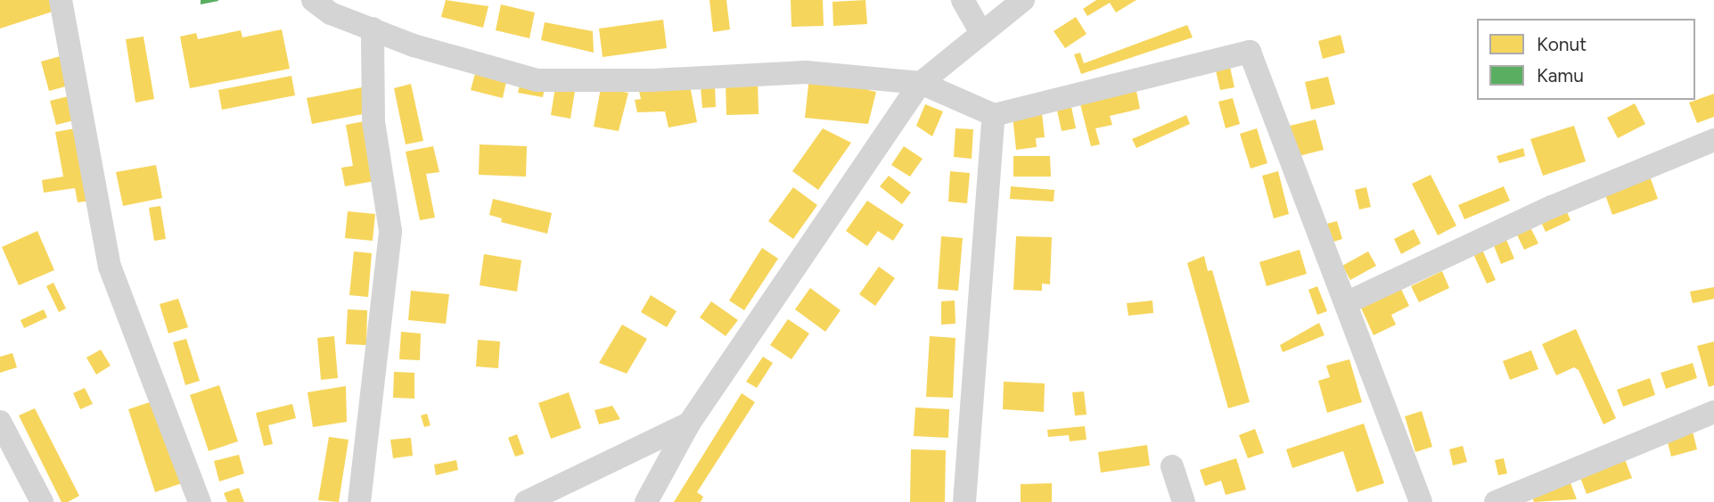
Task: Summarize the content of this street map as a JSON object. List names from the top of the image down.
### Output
{
  "legend": ["Konut", "Kamu"]
}
